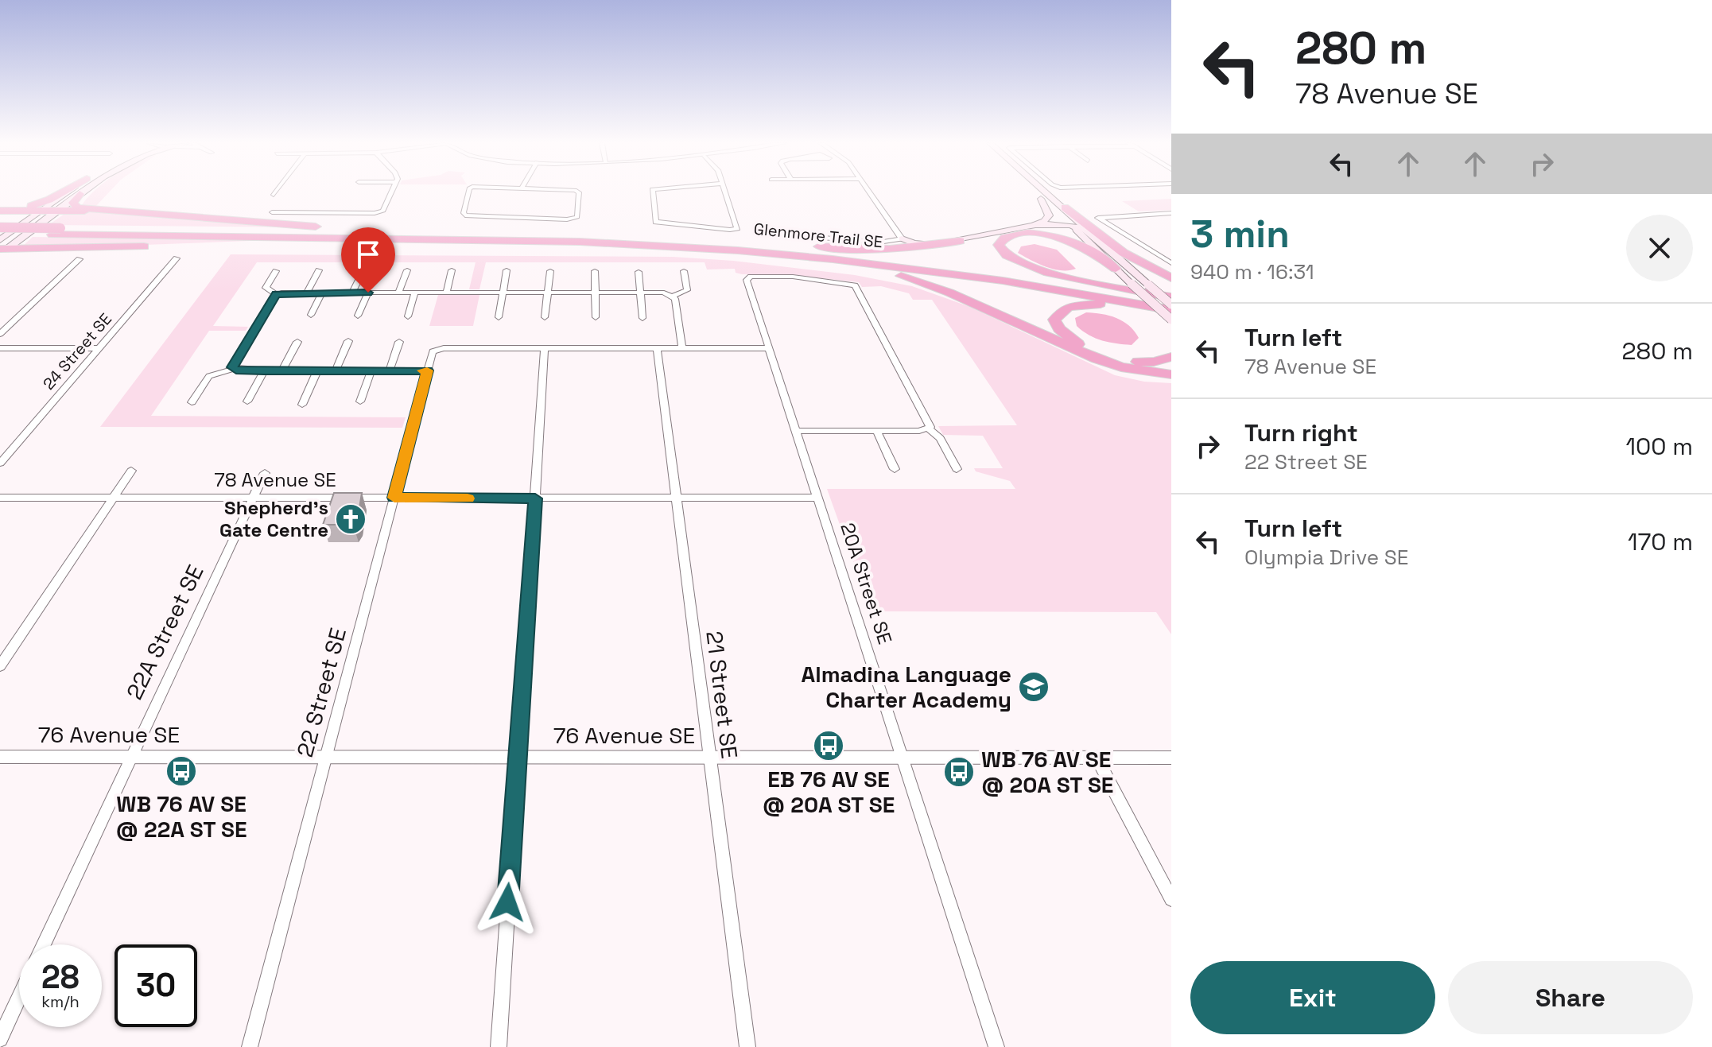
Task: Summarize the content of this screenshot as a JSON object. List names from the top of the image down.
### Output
{
  "streets": {
    "highway": ["Glenmore Trail SE"],
    "street": [
      "24 Street SE",
      "78 Avenue SE",
      "20A Street SE",
      "22A Street SE",
      "22 Street SE",
      "21 Street SE",
      "76 Avenue SE"
    ]
  },
  "crossings": [
    ["78 Avenue SE", "20A Street SE"],
    ["78 Avenue SE", "22A Street SE"],
    ["78 Avenue SE", "22 Street SE"],
    ["78 Avenue SE", "21 Street SE"],
    ["20A Street SE", "76 Avenue SE"],
    ["22A Street SE", "76 Avenue SE"],
    ["22 Street SE", "76 Avenue SE"],
    ["21 Street SE", "76 Avenue SE"]
  ],
  "places": {
    "church": ["Shepherd's Gate Centre"],
    "school or university": ["Almadina Language Charter Academy"],
    "bus stop": ["EB 76 AV SE @ 20A ST SE", "WB 76 AV SE @ 22A ST SE", "WB 76 AV SE @ 20A ST SE"]
  },
  "page": {
    "turn": ["280 m", "78 Avenue SE"],
    "heading": ["3 min", "940 m · 16:31"],
    "list": [
      {
        "name": "Turn left",
        "note": "78 Avenue SE",
        "value": "280 m"
      },
      {
        "name": "Turn right",
        "note": "22 Street SE",
        "value": "100 m"
      },
      {
        "name": "Turn left",
        "note": "Olympia Drive SE",
        "value": "170 m"
      }
    ],
    "speed": "28 km/h",
    "limit": "30",
    "buttons": ["Exit", "Share"]
  }
}
